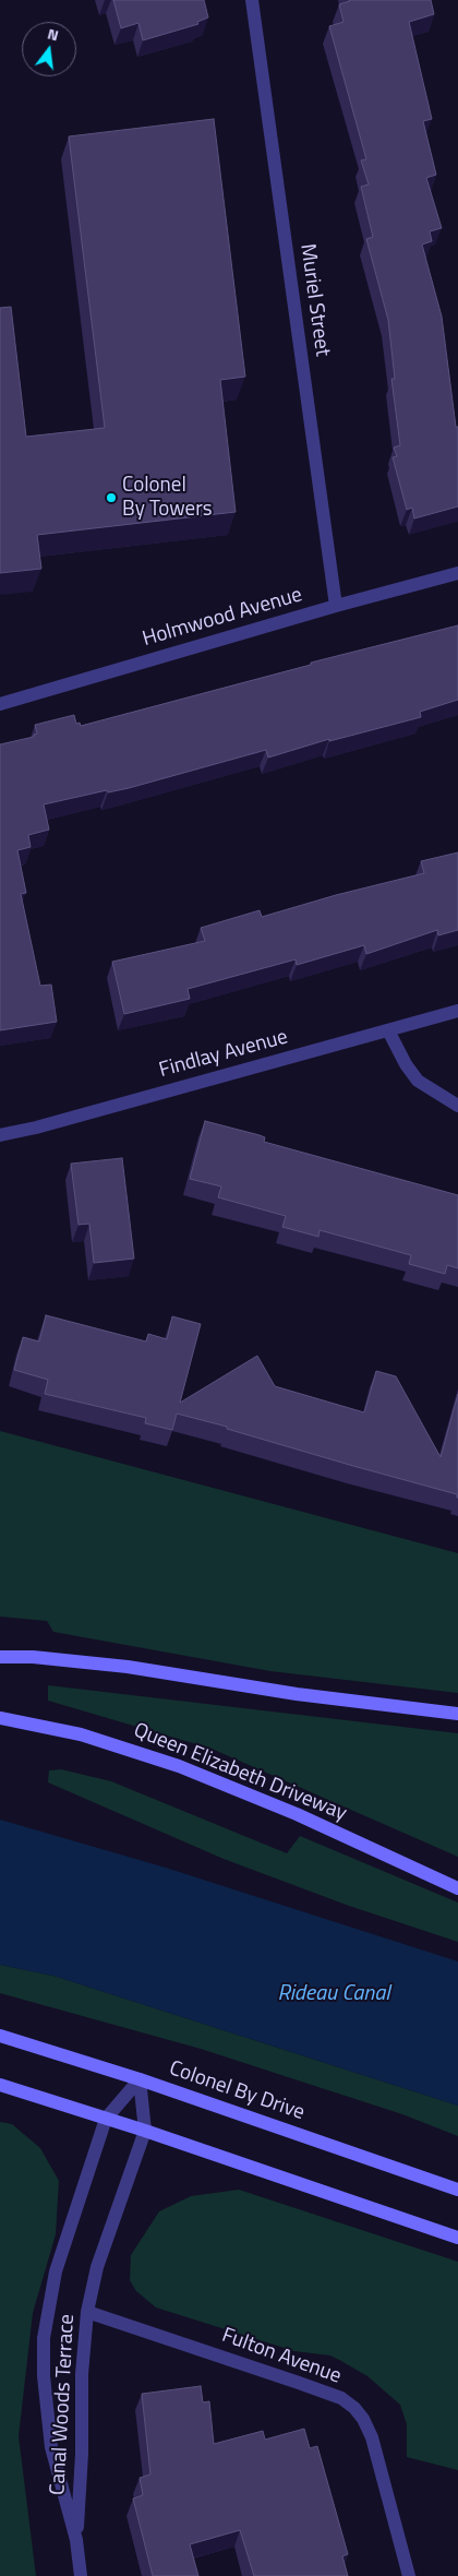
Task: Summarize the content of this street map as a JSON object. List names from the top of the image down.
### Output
{
  "streets": {
    "main road": ["Queen Elizabeth Driveway", "Colonel By Drive"],
    "street": [
      "Muriel Street",
      "Holmwood Avenue",
      "Findlay Avenue",
      "Fulton Avenue",
      "Canal Woods Terrace"
    ]
  },
  "crossings": [
    ["Muriel Street", "Holmwood Avenue"],
    ["Colonel By Drive", "Canal Woods Terrace"],
    ["Fulton Avenue", "Canal Woods Terrace"]
  ],
  "water": ["Rideau Canal"],
  "places": ["Colonel By Towers"],
  "north": "top"
}
